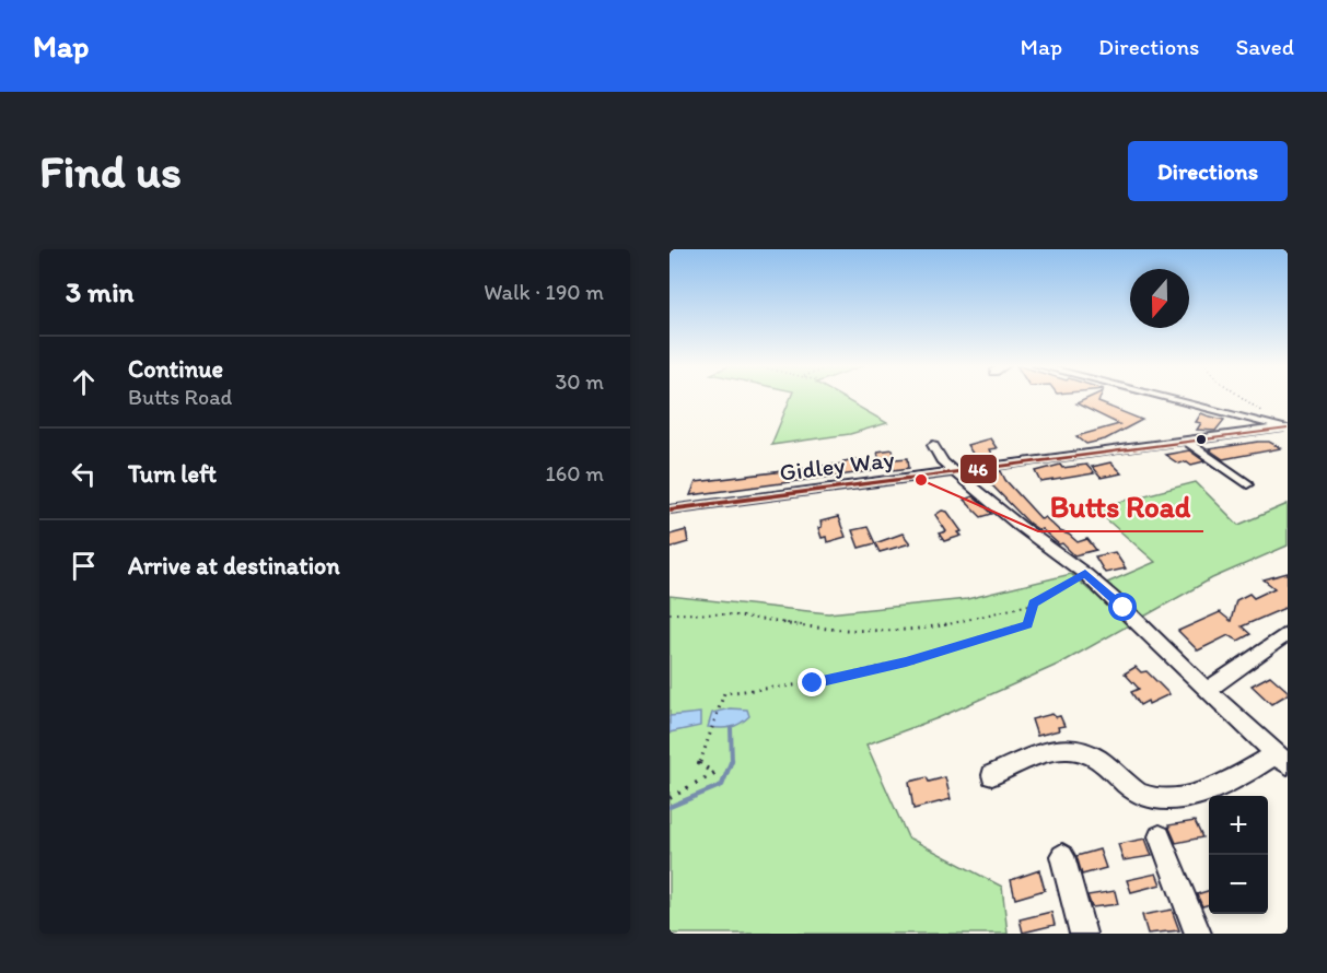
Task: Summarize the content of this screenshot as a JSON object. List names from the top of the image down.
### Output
{
  "streets": {
    "street": ["Gidley Way"]
  },
  "places": ["Butts Road"],
  "lines": ["transit line 46"],
  "north": "bottom",
  "page": {
    "header": "Map",
    "nav": ["Map", "Directions", "Saved"],
    "buttons": "Directions",
    "title": "Find us",
    "heading": ["3 min", "Walk · 190 m"],
    "list": [
      ["Continue", "Butts Road", "30 m"],
      ["Turn left", "160 m"],
      "Arrive at destination"
    ],
    "map_buttons": ["+", "−"]
  }
}
